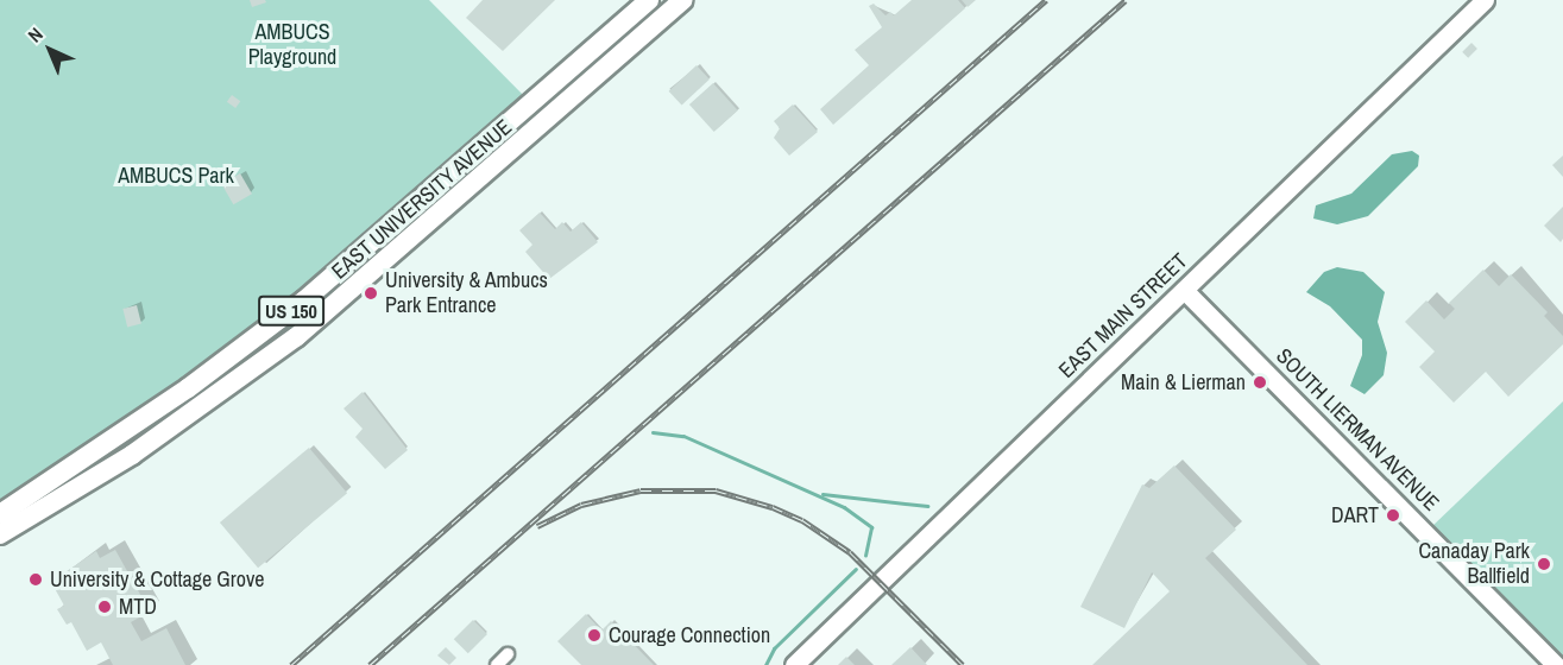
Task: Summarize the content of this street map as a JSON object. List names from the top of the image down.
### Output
{
  "streets": {
    "main road": [
      "EAST UNIVERSITY AVENUE",
      "US 150",
      "EAST MAIN STREET",
      "SOUTH LIERMAN AVENUE"
    ]
  },
  "crossings": [
    ["EAST MAIN STREET", "SOUTH LIERMAN AVENUE"]
  ],
  "parks": ["AMBUCS Playground", "AMBUCS Park"],
  "places": [
    "University & Ambucs Park Entrance",
    "Main & Lierman",
    "DART",
    "Canaday Park Ballfield",
    "University & Cottage Grove",
    "MTD",
    "Courage Connection"
  ],
  "north": "top left"
}
